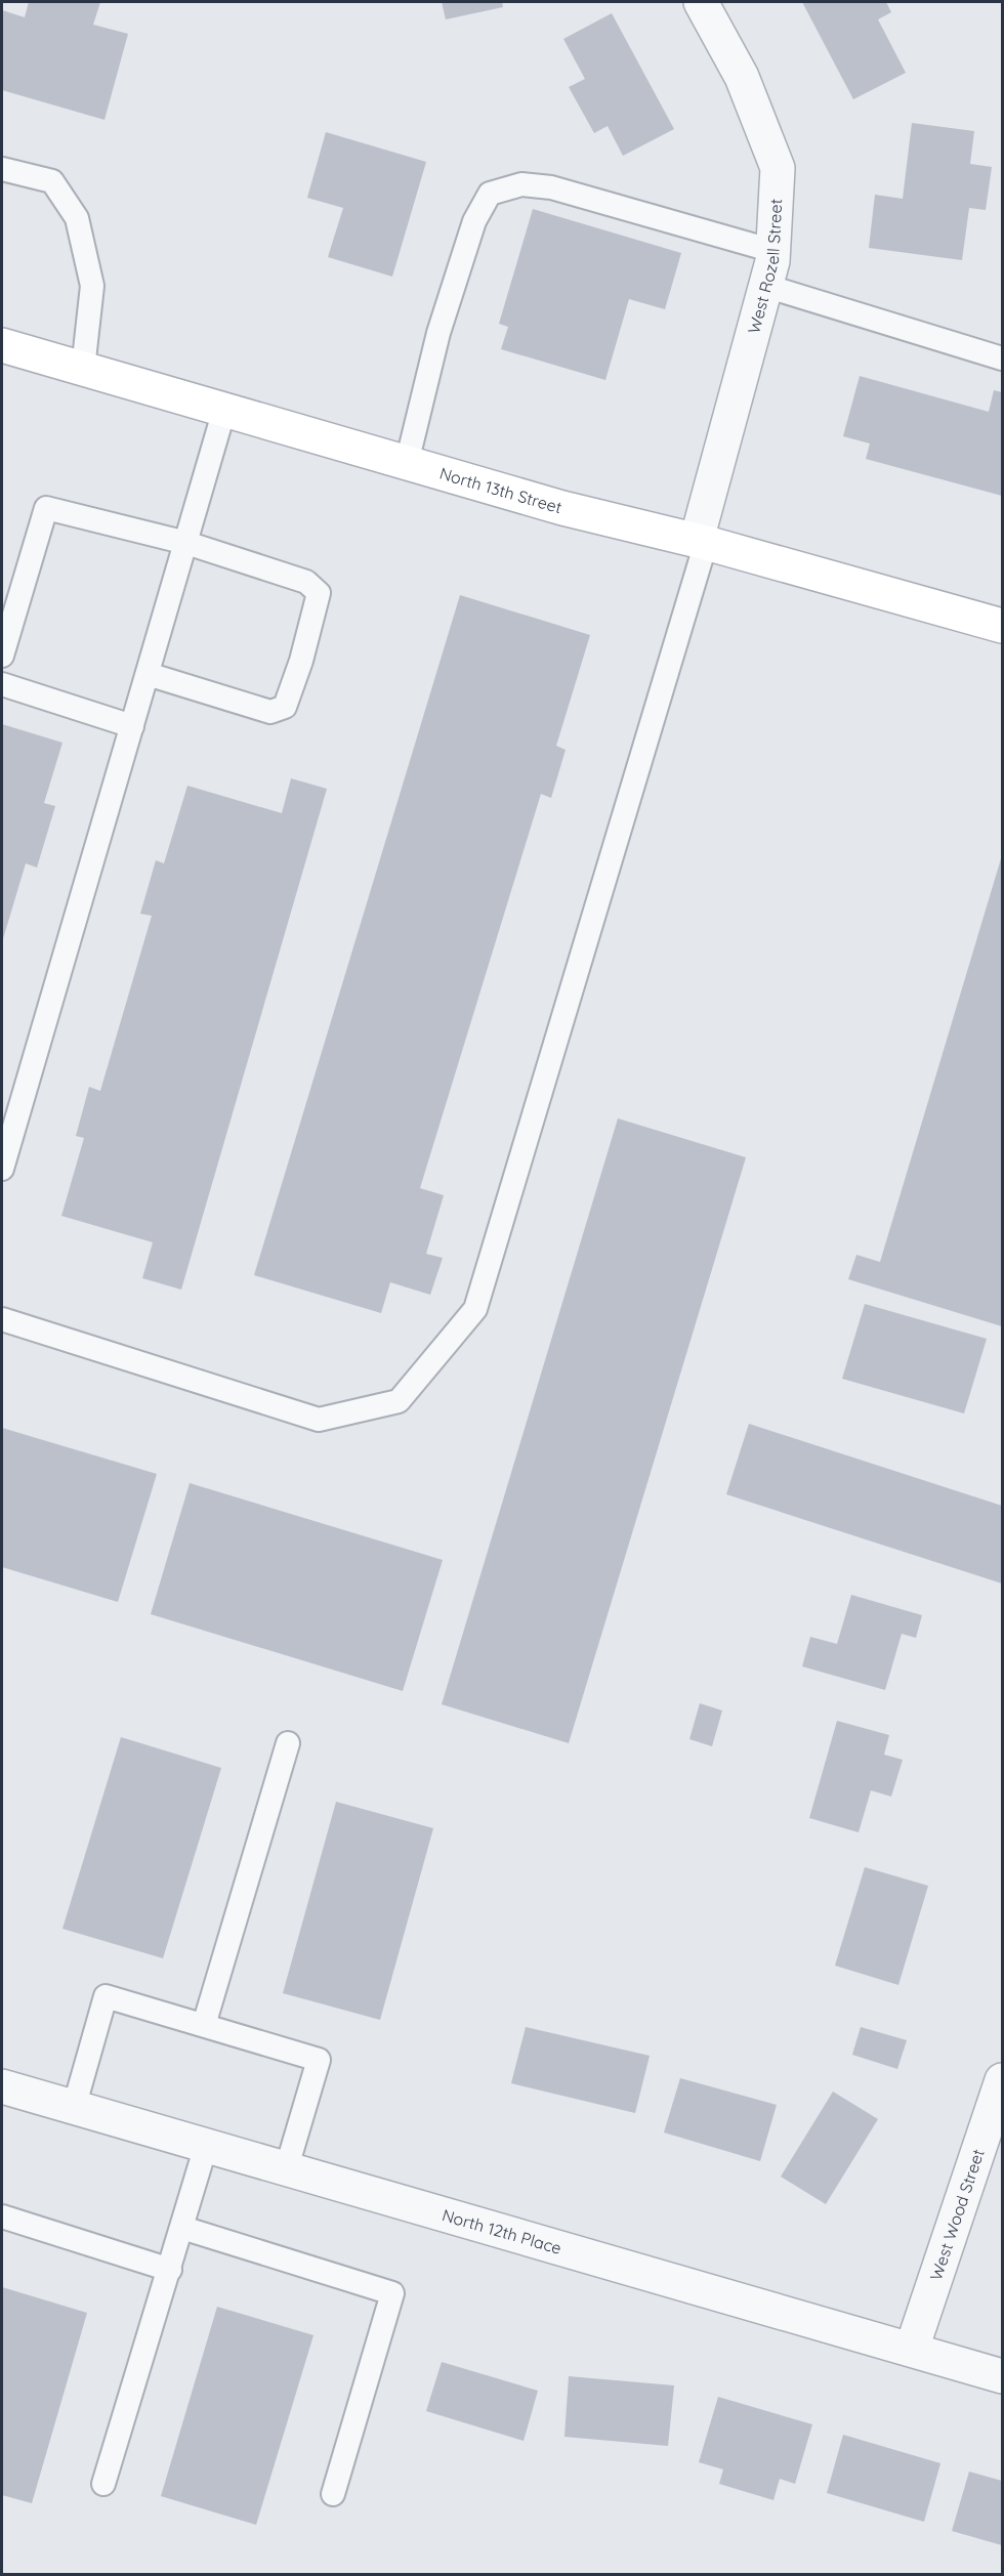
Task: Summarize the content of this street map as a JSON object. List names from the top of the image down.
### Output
{
  "streets": {
    "main road": ["North 13th Street"],
    "street": ["West Rozell Street", "West Wood Street", "North 12th Place"]
  },
  "crossings": [
    ["West Rozell Street", "North 13th Street"],
    ["West Wood Street", "North 12th Place"]
  ]
}
